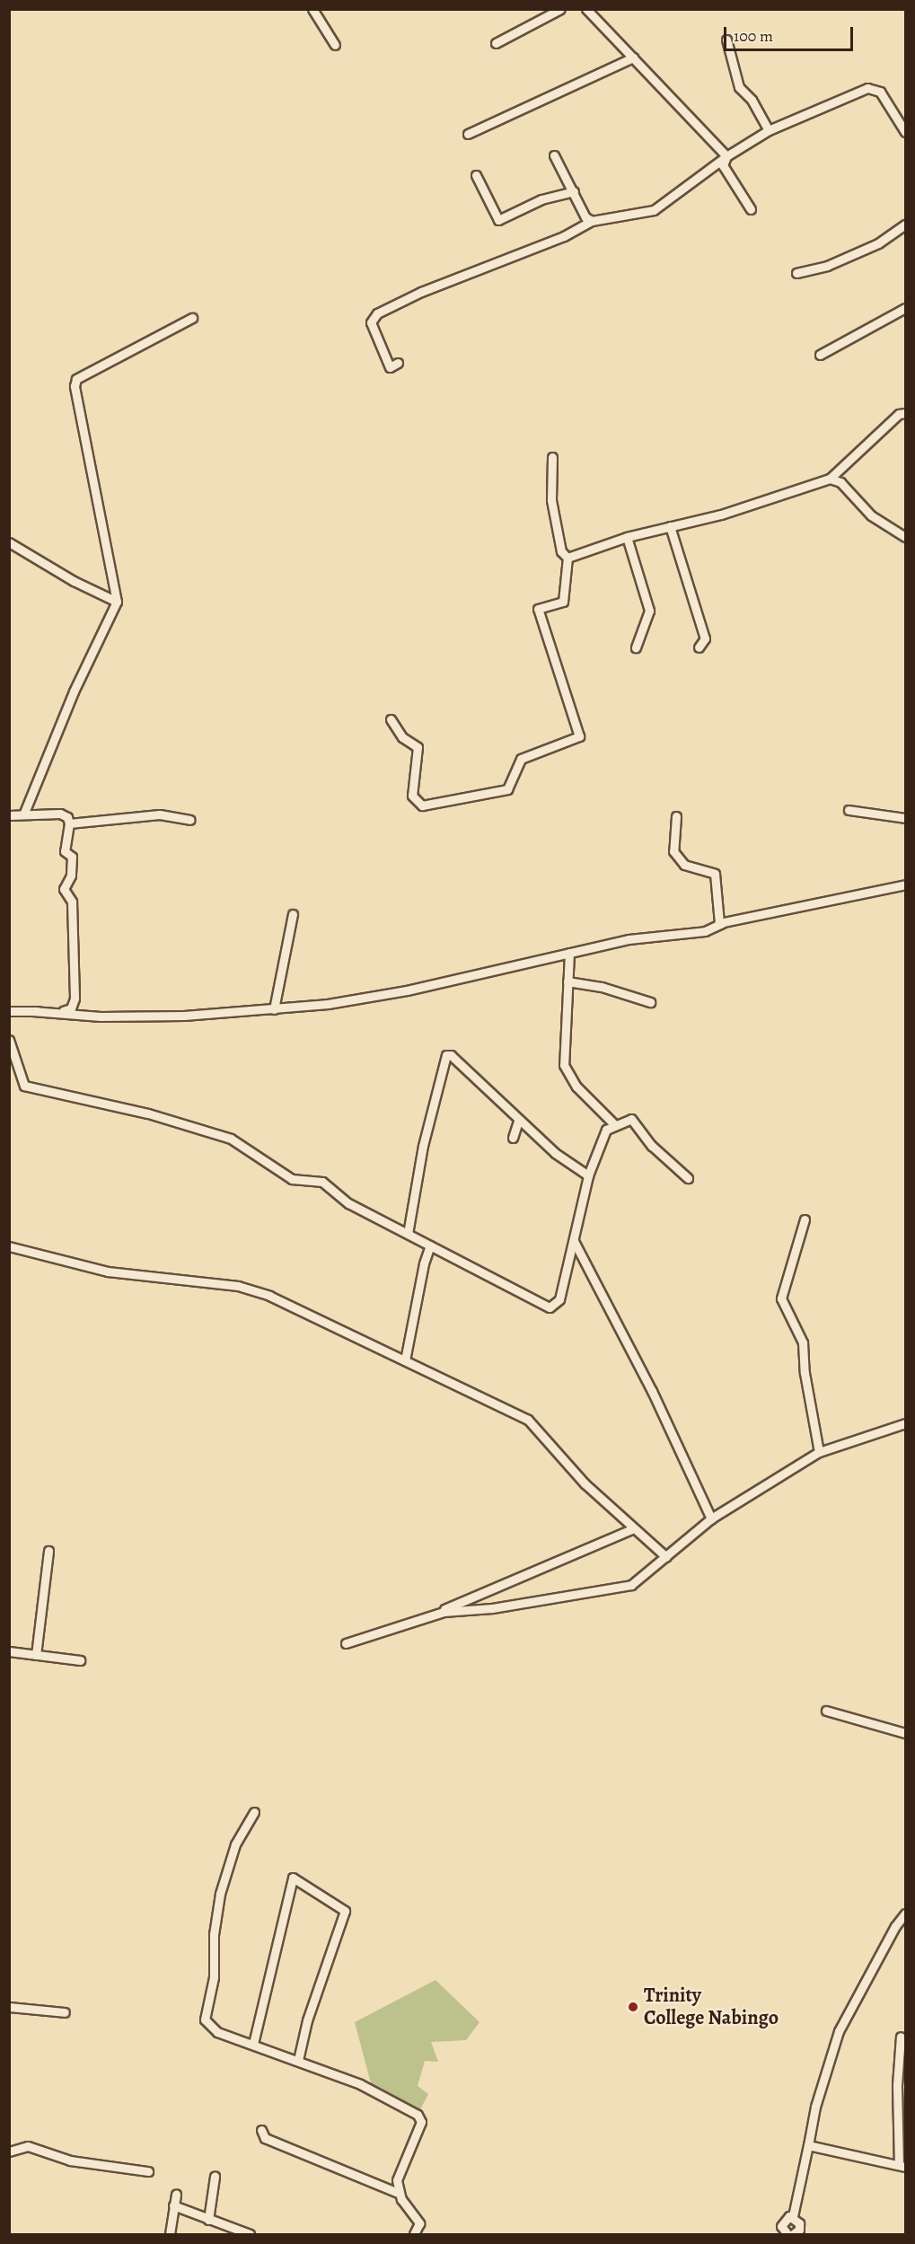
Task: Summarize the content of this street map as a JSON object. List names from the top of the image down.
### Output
{
  "places": ["Trinity College Nabingo"],
  "scale_bar": "100 m"
}
